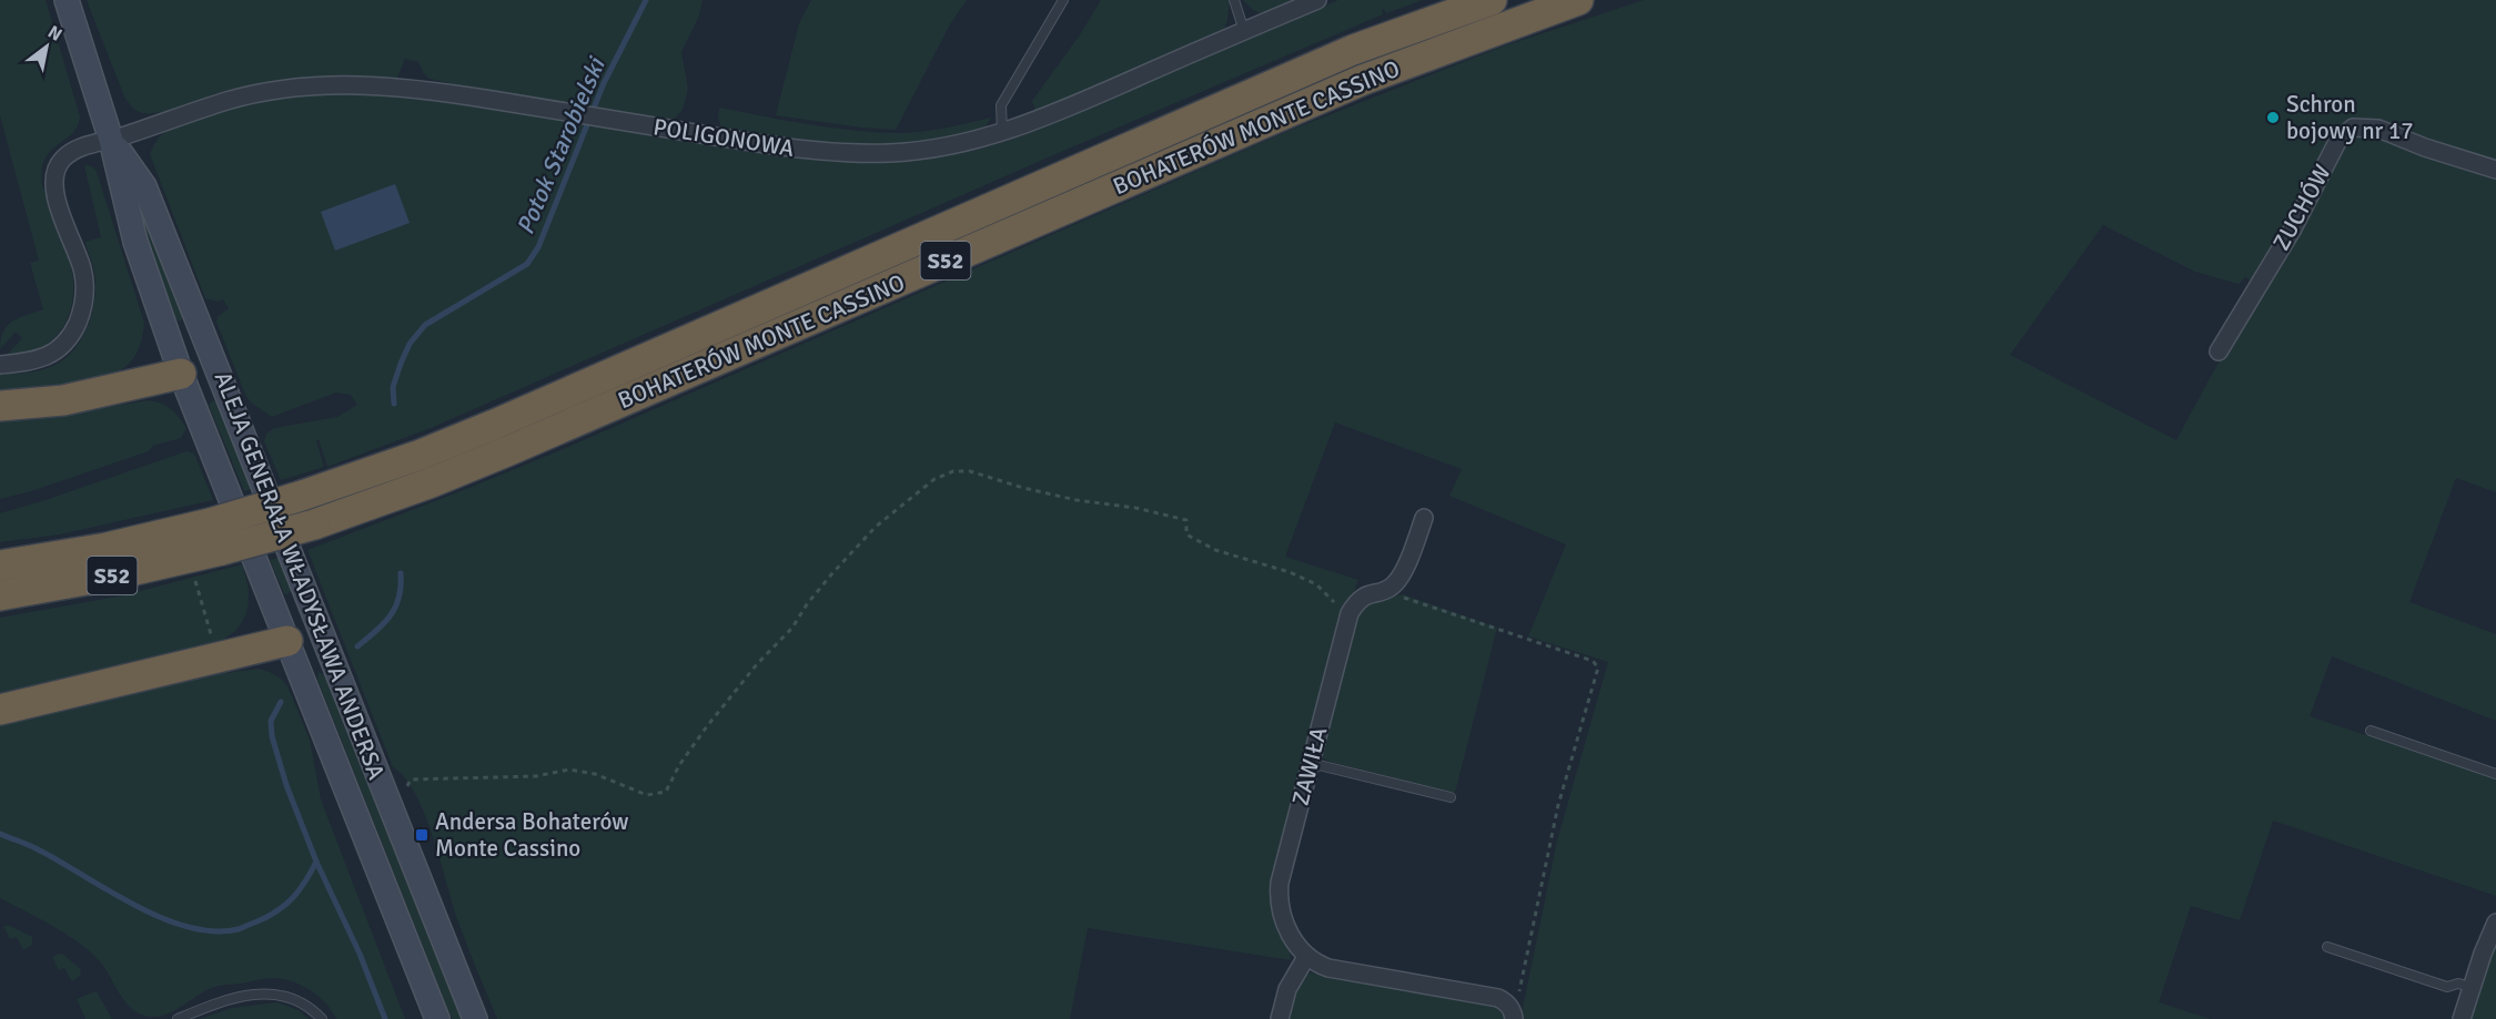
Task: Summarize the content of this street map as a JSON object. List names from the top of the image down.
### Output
{
  "streets": {
    "highway": ["BOHATERÓW MONTE CASSINO", "S52"],
    "main road": ["ALEJA GENERAŁA WŁADYSŁAWA ANDERSA"],
    "street": ["POLIGONOWA", "ZUCHÓW", "ZAWIŁA"]
  },
  "crossings": [
    ["POLIGONOWA", "ALEJA GENERAŁA WŁADYSŁAWA ANDERSA"]
  ],
  "water": ["Potok Starobielski"],
  "places": {
    "other": ["Schron bojowy nr 17"],
    "transit": ["Andersa Bohaterów Monte Cassino"]
  },
  "north": "top right"
}
